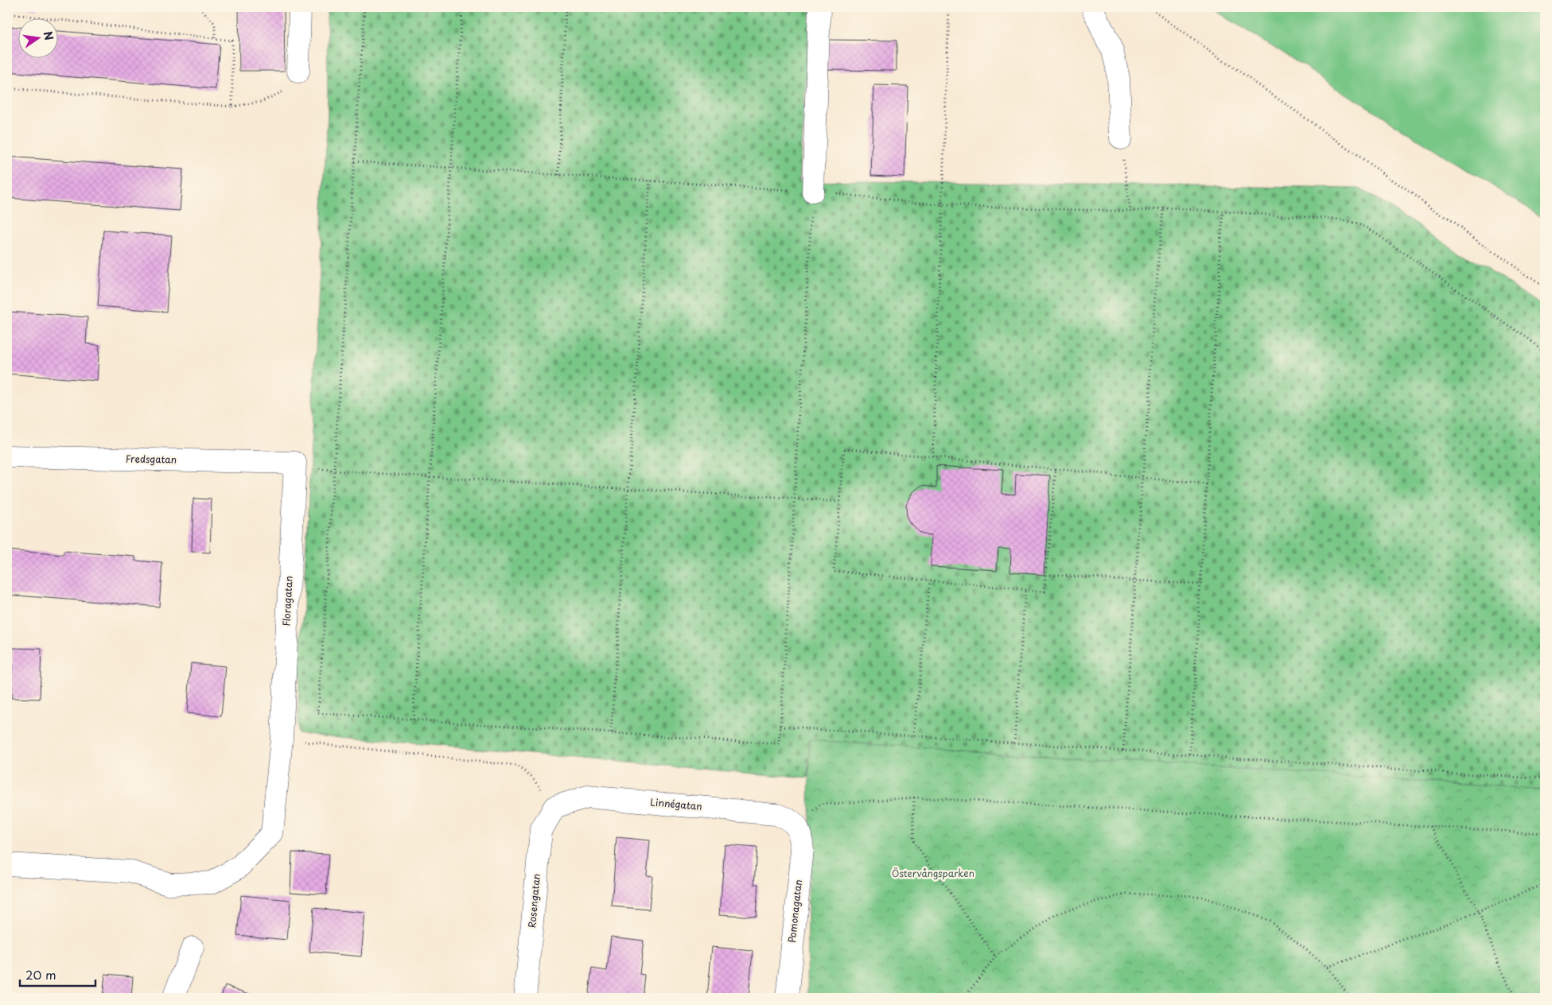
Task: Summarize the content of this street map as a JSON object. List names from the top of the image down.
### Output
{
  "streets": {
    "street": [
      "Fredsgatan",
      "Floragatan",
      "Linnégatan",
      "Rosengatan",
      "Pomonagatan"
    ]
  },
  "crossings": [
    ["Fredsgatan", "Floragatan"],
    ["Linnégatan", "Rosengatan"],
    ["Linnégatan", "Pomonagatan"]
  ],
  "parks": ["Östervångsparken"],
  "scale_bar": "20 m",
  "north": "right"
}
